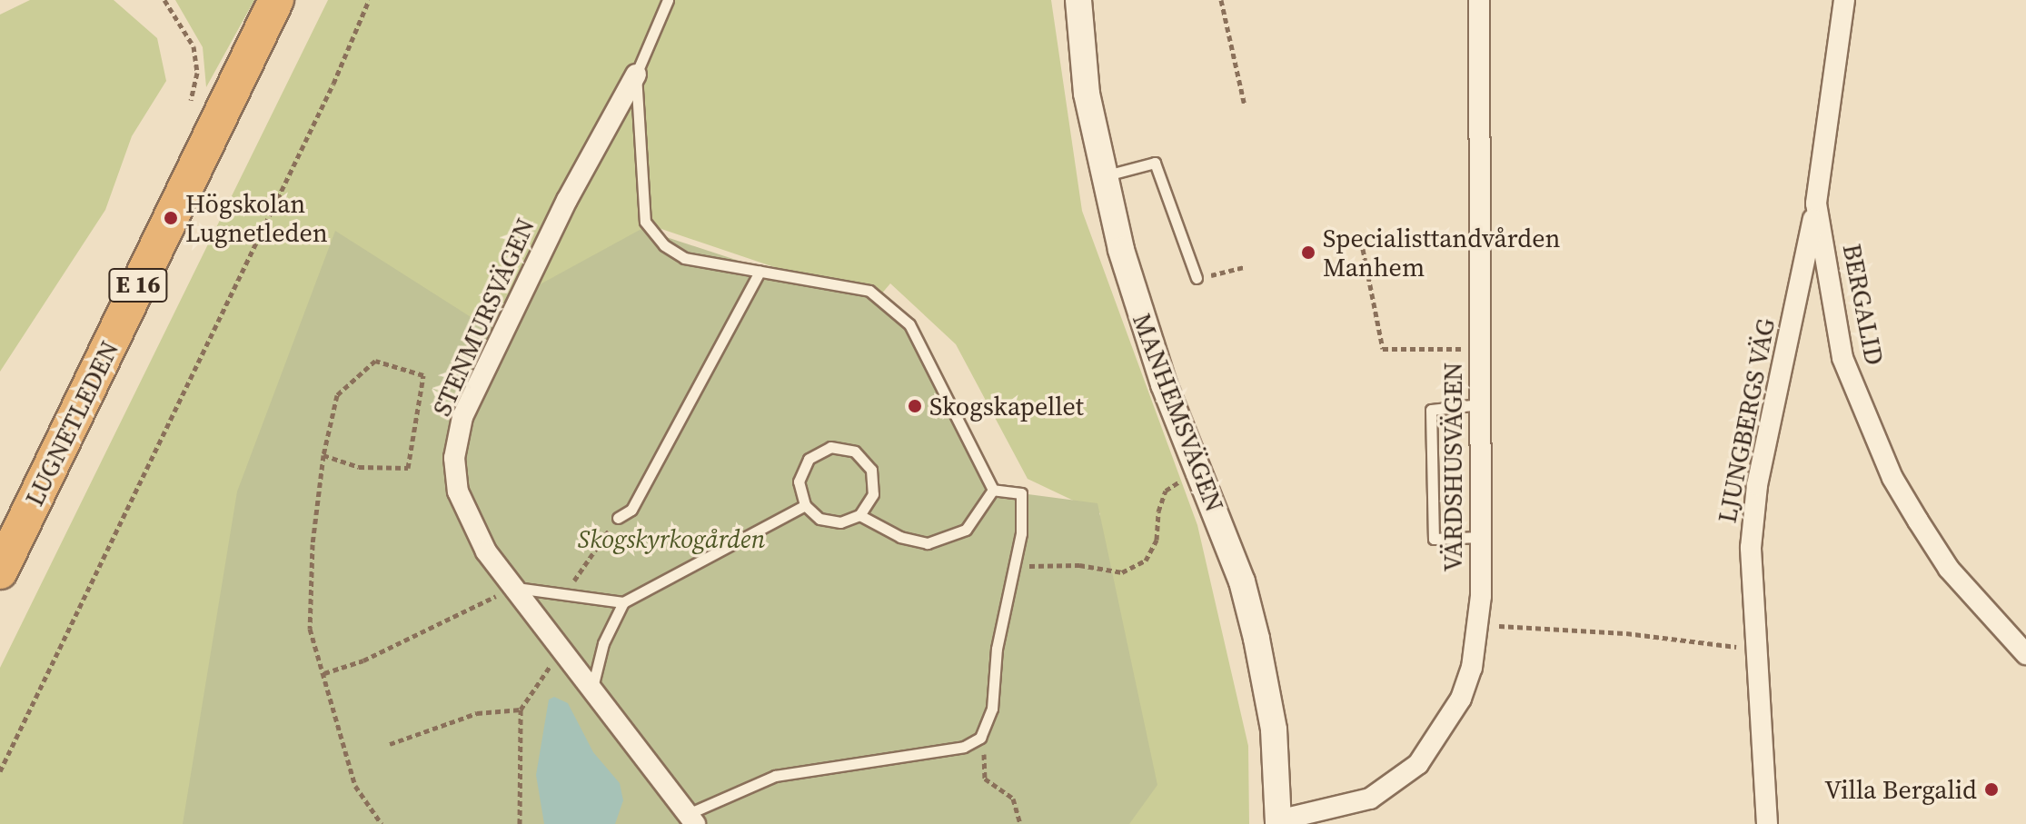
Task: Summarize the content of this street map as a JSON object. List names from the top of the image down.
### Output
{
  "streets": {
    "highway": ["E 16", "LUGNETLEDEN"],
    "street": [
      "BERGALID",
      "STENMURSVÄGEN",
      "MANHEMSVÄGEN",
      "LJUNGBERGS VÄG",
      "VÄRDSHUSVÄGEN"
    ]
  },
  "crossings": [
    ["BERGALID", "LJUNGBERGS VÄG"],
    ["MANHEMSVÄGEN", "VÄRDSHUSVÄGEN"]
  ],
  "parks": ["Skogskyrkogården"],
  "places": [
    "Högskolan Lugnetleden",
    "Specialisttandvården Manhem",
    "Skogskapellet",
    "Villa Bergalid"
  ]
}
